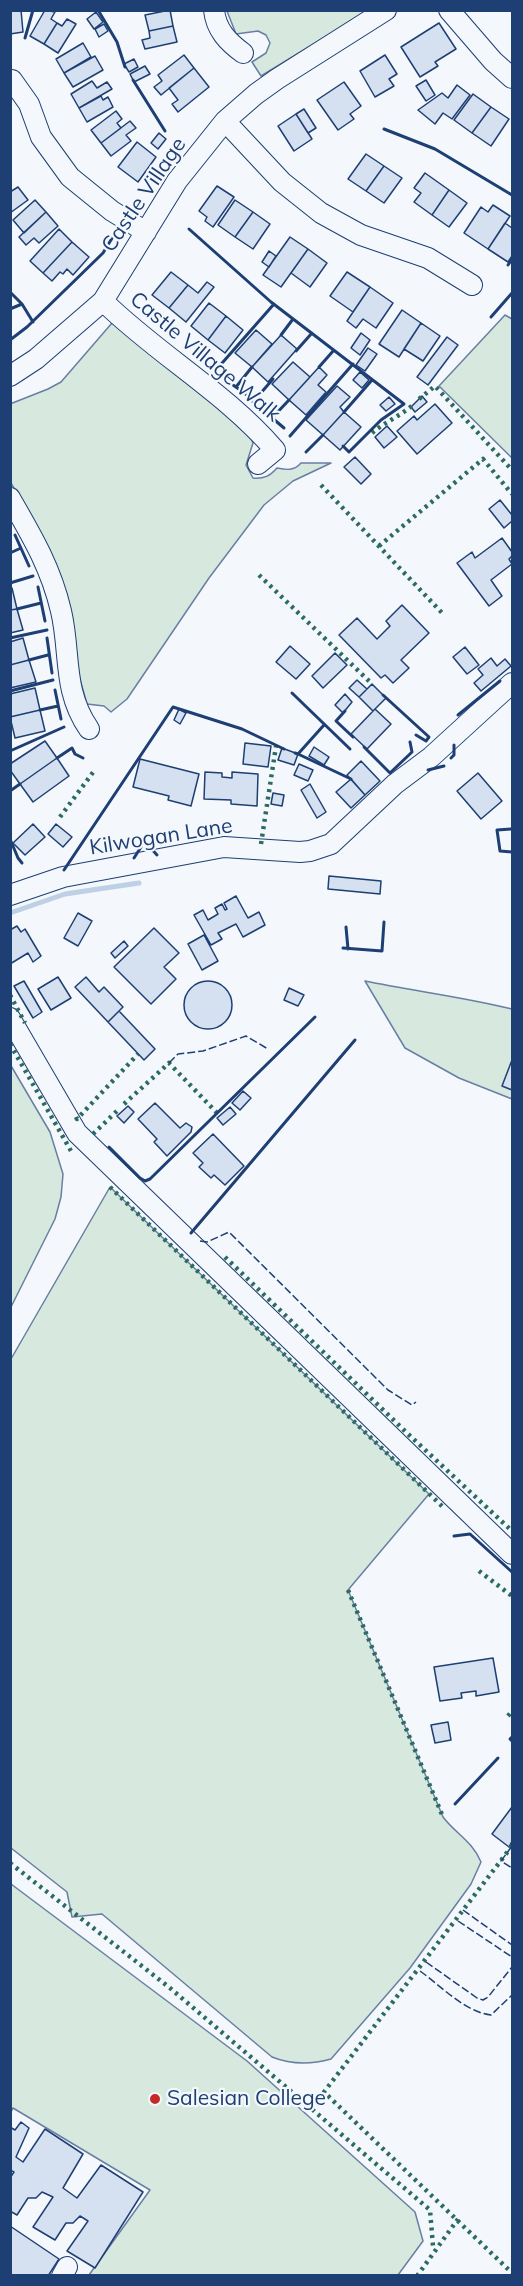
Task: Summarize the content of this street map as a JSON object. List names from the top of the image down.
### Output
{
  "streets": {
    "street": ["Castle Village", "Castle Village Walk", "Kilwogan Lane"]
  },
  "crossings": [
    ["Castle Village", "Castle Village Walk"]
  ],
  "places": ["Salesian College"]
}
